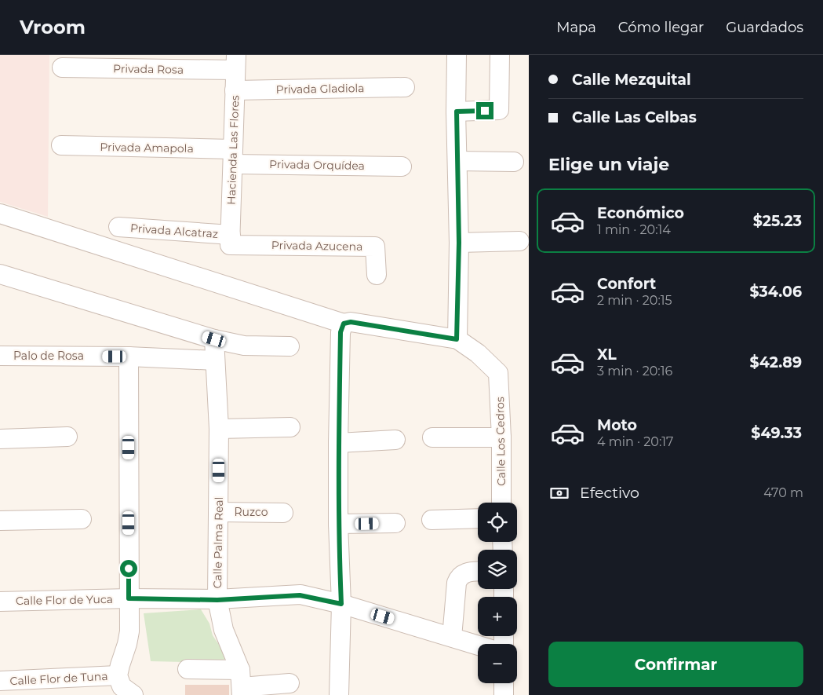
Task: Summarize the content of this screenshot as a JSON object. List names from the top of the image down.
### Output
{
  "streets": {
    "street": [
      "Privada Rosa",
      "Privada Gladiola",
      "Privada Amapola",
      "Hacienda Las Flores",
      "Privada Orquídea",
      "Privada Alcatraz",
      "Privada Azucena",
      "Palo de Rosa",
      "Calle Los Cedros",
      "Ruzco",
      "Calle Palma Real",
      "Calle Flor de Yuca",
      "Calle Flor de Tuna"
    ]
  },
  "crossings": [
    ["Privada Rosa", "Hacienda Las Flores"],
    ["Privada Gladiola", "Hacienda Las Flores"],
    ["Privada Amapola", "Hacienda Las Flores"],
    ["Privada Amapola", "Privada Orquídea"],
    ["Hacienda Las Flores", "Privada Orquídea"],
    ["Hacienda Las Flores", "Privada Alcatraz"],
    ["Hacienda Las Flores", "Privada Azucena"],
    ["Privada Alcatraz", "Privada Azucena"],
    ["Palo de Rosa", "Calle Palma Real"],
    ["Ruzco", "Calle Palma Real"],
    ["Calle Palma Real", "Calle Flor de Yuca"]
  ],
  "page": {
    "header": "Vroom",
    "nav": ["Mapa", "Cómo llegar", "Guardados"],
    "banner": ["Calle Mezquital", "Calle Las Celbas"],
    "heading": "Elige un viaje",
    "list": [
      {
        "name": "Económico",
        "note": "1 min · 20:14",
        "value": "$25.23"
      },
      {
        "name": "Confort",
        "note": "2 min · 20:15",
        "value": "$34.06"
      },
      {
        "name": "XL",
        "note": "3 min · 20:16",
        "value": "$42.89"
      },
      {
        "name": "Moto",
        "note": "4 min · 20:17",
        "value": "$49.33"
      }
    ],
    "pay": ["Efectivo", "470 m"],
    "map_buttons": ["+", "−"],
    "buttons": "Confirmar"
  }
}
